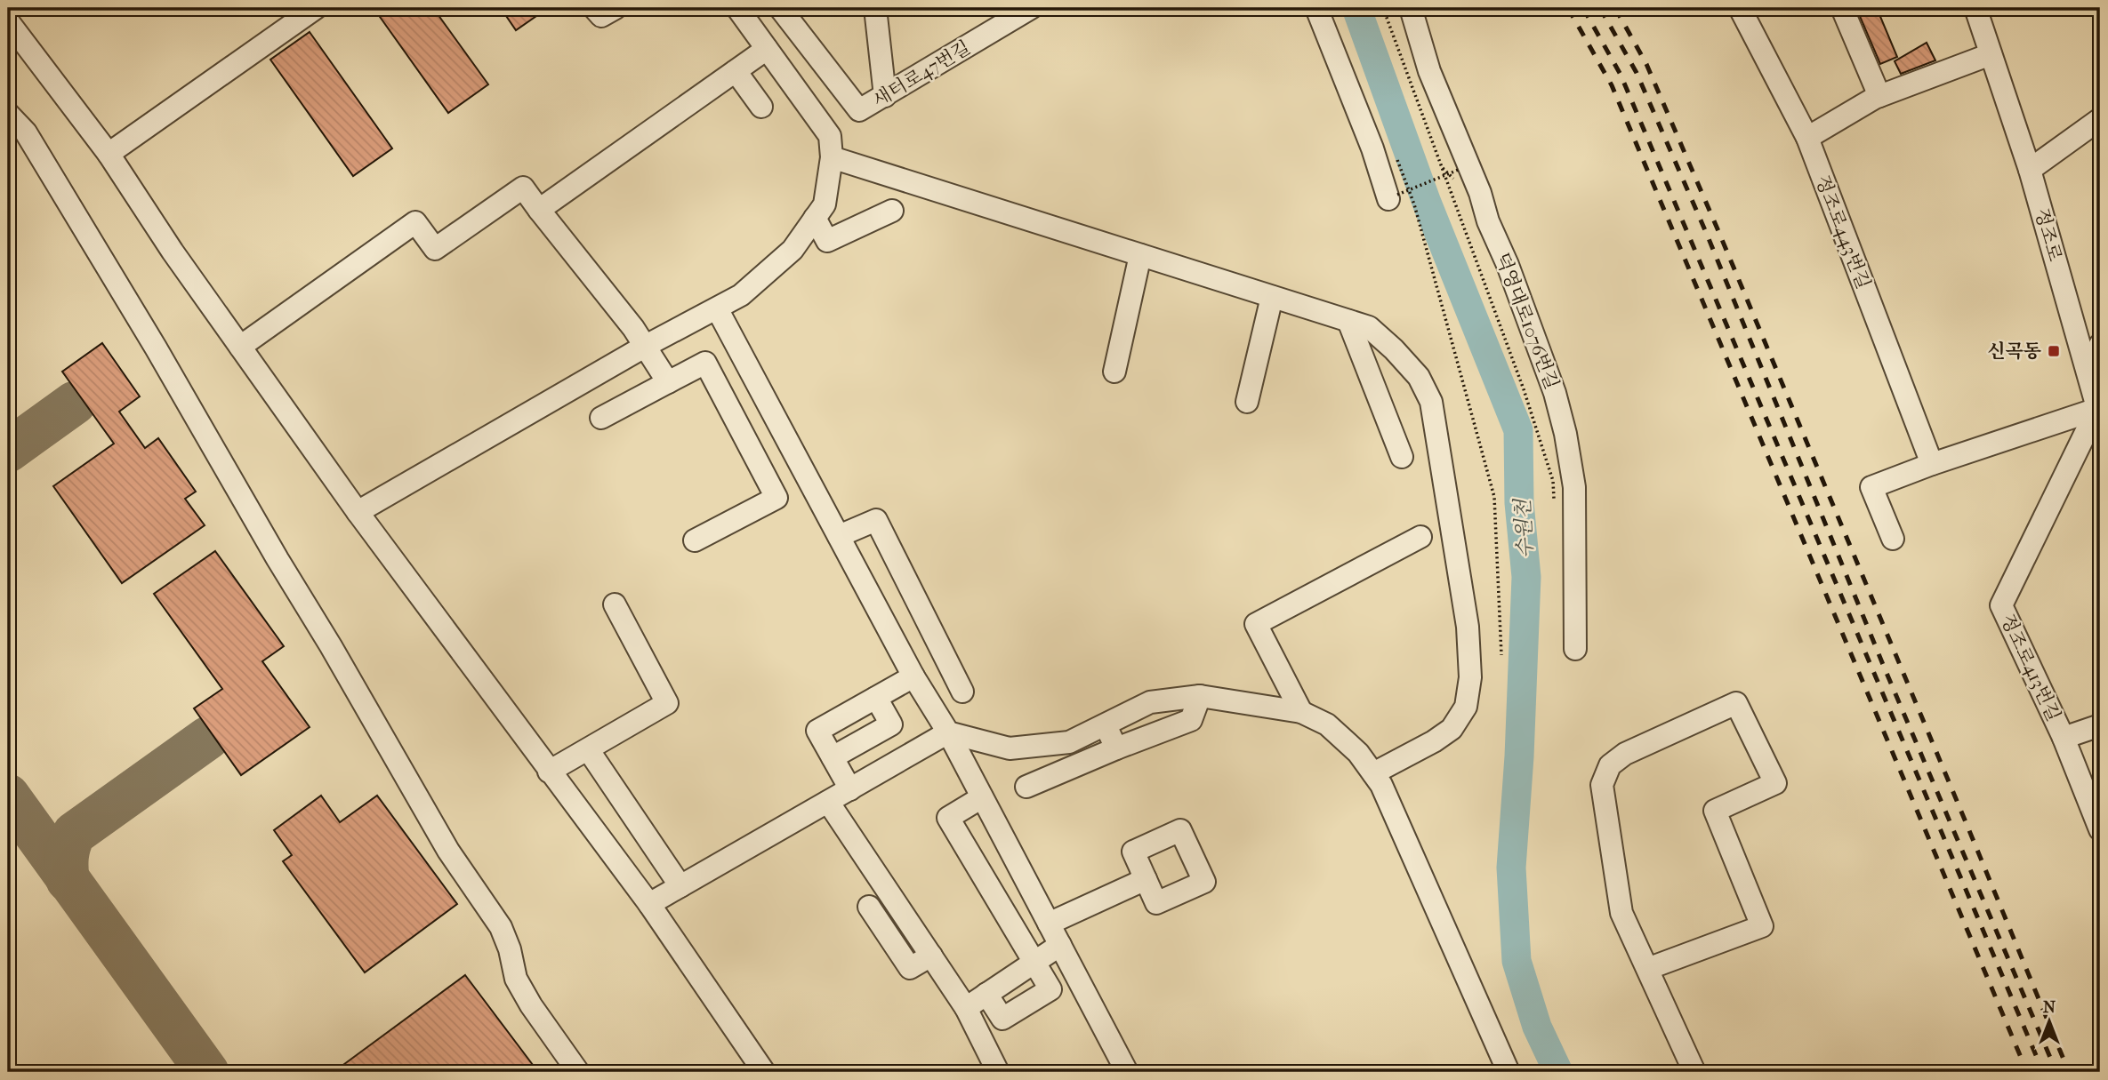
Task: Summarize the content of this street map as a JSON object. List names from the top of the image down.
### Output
{
  "streets": {
    "street": [
      "새터로47번길",
      "정조로443번길",
      "정조로",
      "덕영대로1076번길",
      "정조로413번길"
    ]
  },
  "crossings": [
    ["정조로", "정조로413번길"]
  ],
  "water": ["수원천"],
  "places": {
    "transit": ["신곡동"]
  },
  "north": "top"
}
